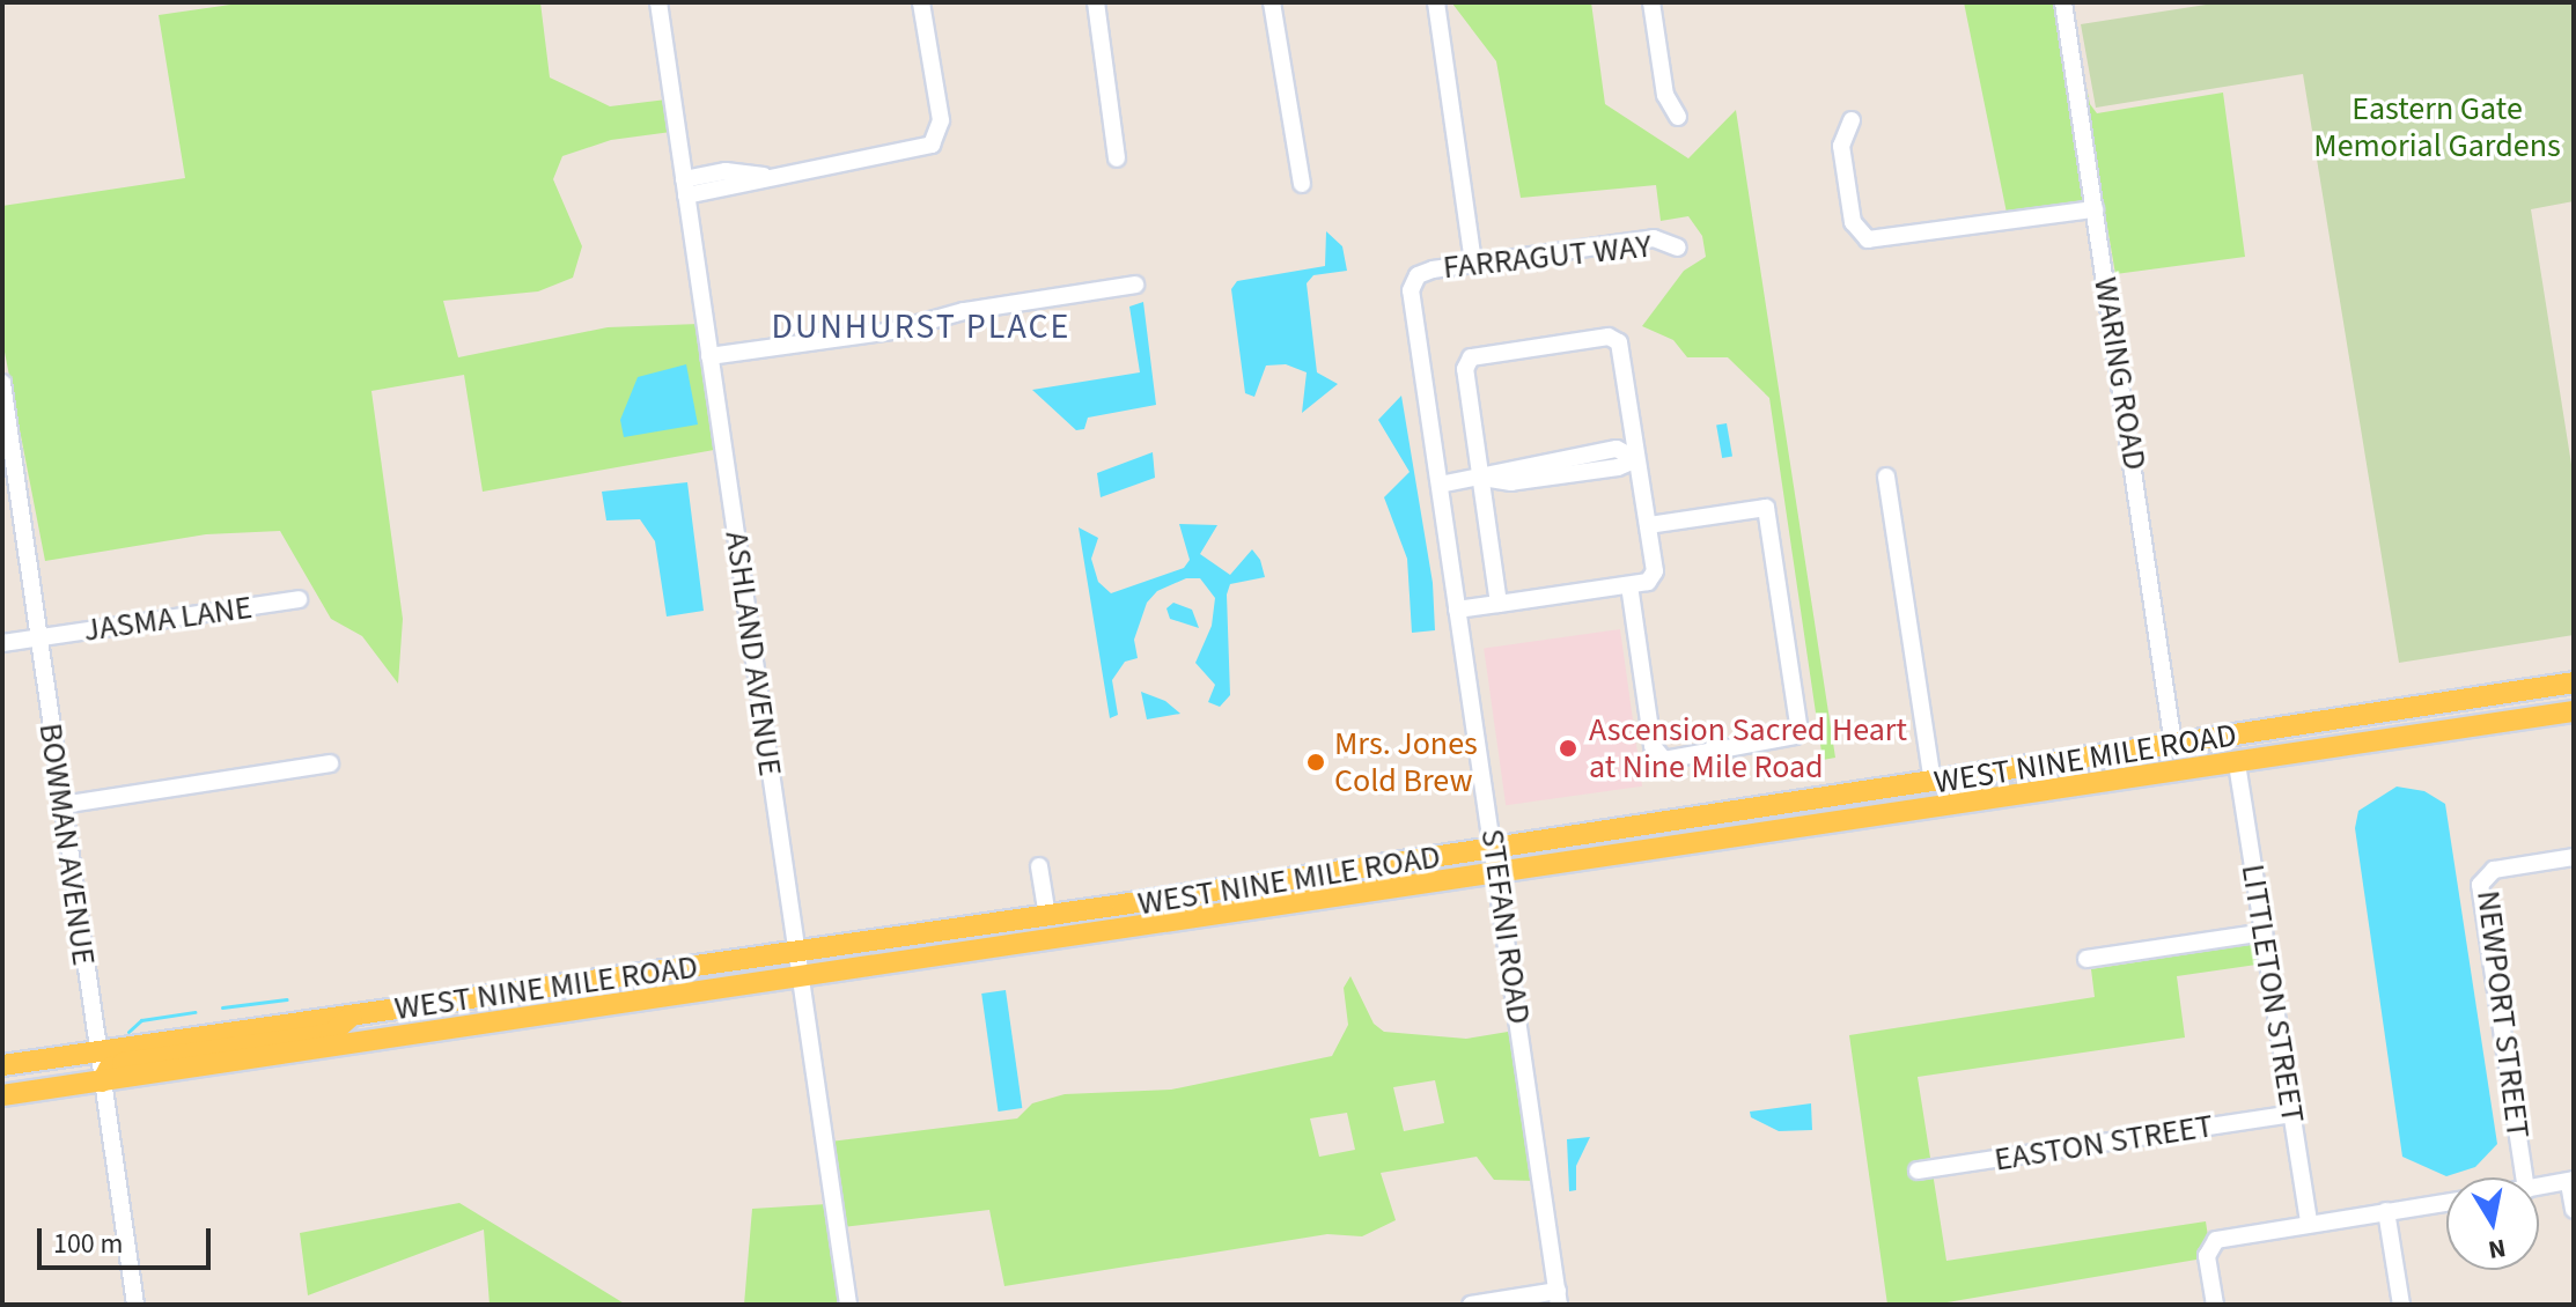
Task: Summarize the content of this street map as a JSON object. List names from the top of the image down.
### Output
{
  "streets": {
    "main road": ["WEST NINE MILE ROAD"],
    "street": [
      "FARRAGUT WAY",
      "WARING ROAD",
      "JASMA LANE",
      "ASHLAND AVENUE",
      "BOWMAN AVENUE",
      "STEFANI ROAD",
      "LITTLETON STREET",
      "NEWPORT STREET",
      "EASTON STREET"
    ]
  },
  "crossings": [
    ["FARRAGUT WAY", "STEFANI ROAD"],
    ["WARING ROAD", "WEST NINE MILE ROAD"],
    ["JASMA LANE", "BOWMAN AVENUE"],
    ["ASHLAND AVENUE", "WEST NINE MILE ROAD"],
    ["WEST NINE MILE ROAD", "BOWMAN AVENUE"],
    ["WEST NINE MILE ROAD", "STEFANI ROAD"],
    ["WEST NINE MILE ROAD", "LITTLETON STREET"],
    ["LITTLETON STREET", "EASTON STREET"]
  ],
  "districts": ["DUNHURST PLACE"],
  "parks": ["Eastern Gate Memorial Gardens"],
  "places": ["Ascension Sacred Heart at Nine Mile Road", "Mrs. Jones Cold Brew"],
  "scale_bar": "100 m",
  "north": "bottom"
}
